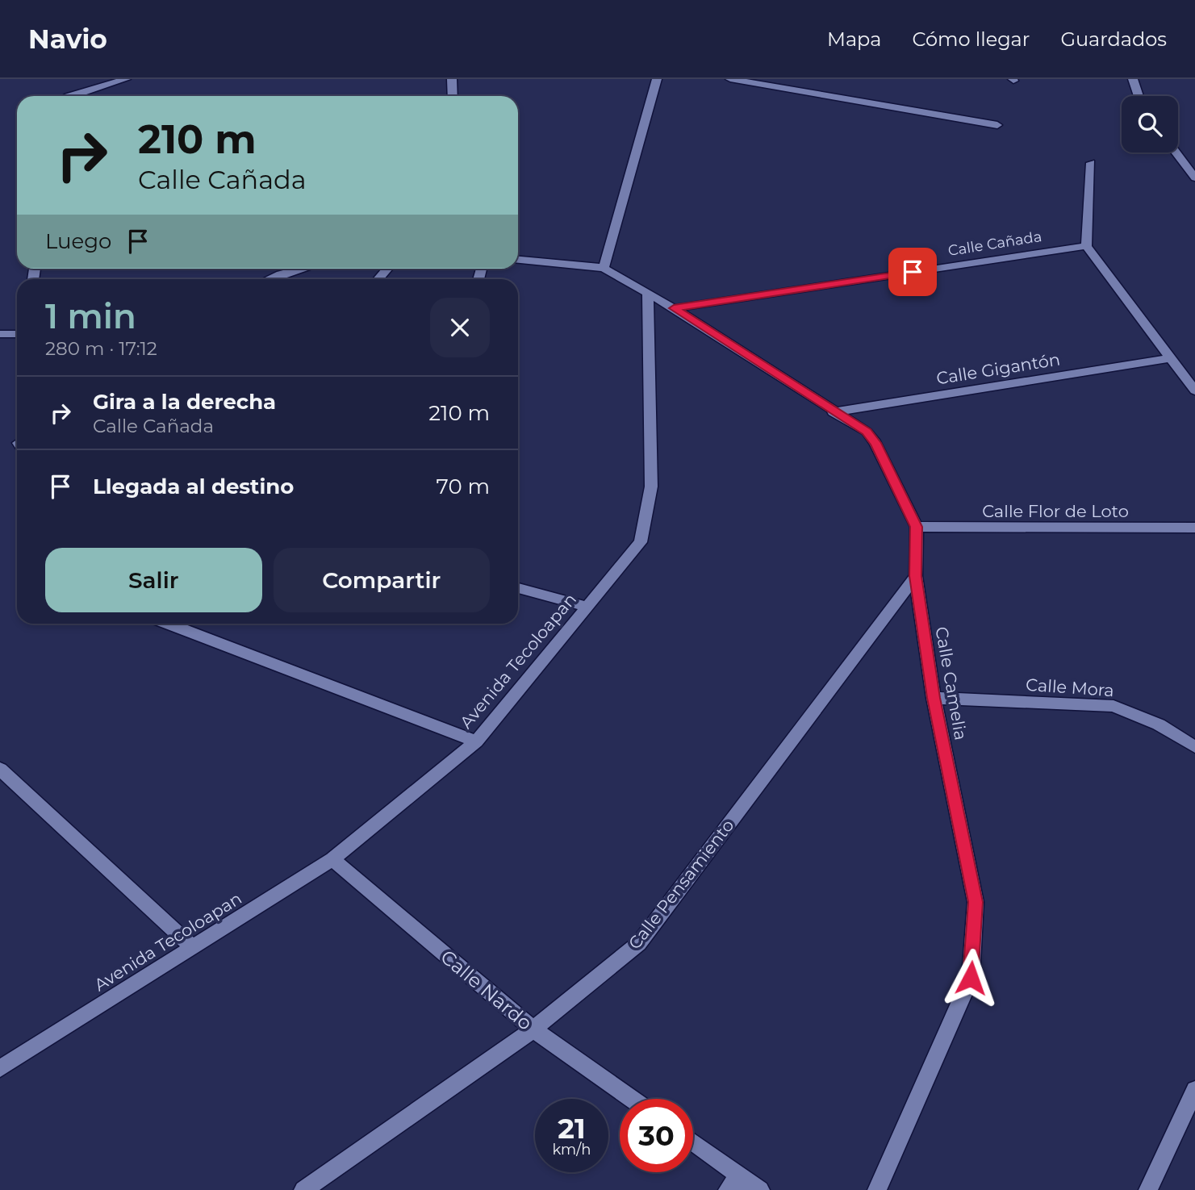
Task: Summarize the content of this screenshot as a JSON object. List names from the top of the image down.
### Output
{
  "streets": {
    "street": [
      "Calle Cañada",
      "Calle Gigantón",
      "Calle Flor de Loto",
      "Avenida Tecoloapan",
      "Calle Camelia",
      "Calle Mora",
      "Calle Pensamiento",
      "Calle Nardo"
    ]
  },
  "crossings": [
    ["Calle Cañada", "Calle Camelia"],
    ["Calle Gigantón", "Calle Camelia"],
    ["Calle Flor de Loto", "Calle Camelia"],
    ["Avenida Tecoloapan", "Calle Camelia"],
    ["Avenida Tecoloapan", "Calle Nardo"],
    ["Calle Camelia", "Calle Mora"],
    ["Calle Camelia", "Calle Pensamiento"],
    ["Calle Pensamiento", "Calle Nardo"]
  ],
  "page": {
    "header": "Navio",
    "nav": ["Mapa", "Cómo llegar", "Guardados"],
    "turn": ["210 m", "Calle Cañada"],
    "then": "Luego",
    "heading": ["1 min", "280 m · 17:12"],
    "list": [
      {
        "name": "Gira a la derecha",
        "note": "Calle Cañada",
        "value": "210 m"
      },
      {
        "name": "Llegada al destino",
        "value": "70 m"
      }
    ],
    "buttons": ["Salir", "Compartir"],
    "speed": "21 km/h",
    "limit": "30"
  }
}
